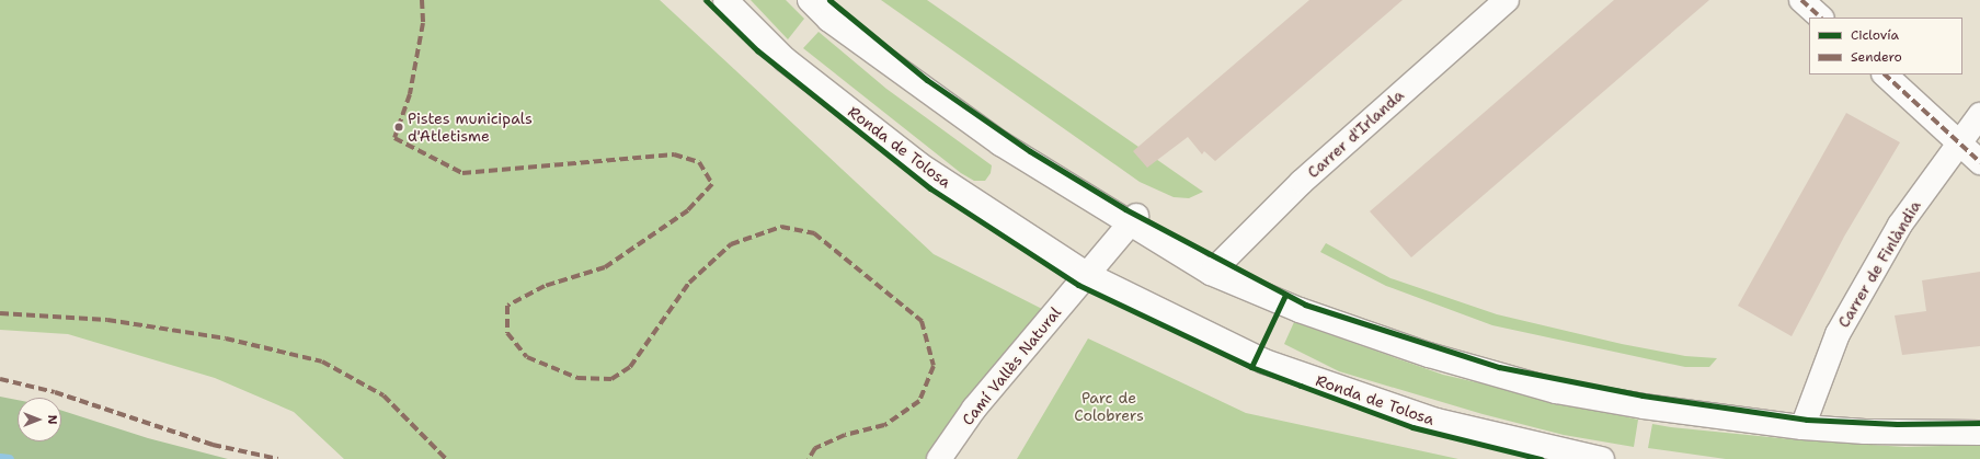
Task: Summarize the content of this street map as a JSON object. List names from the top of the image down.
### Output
{
  "streets": {
    "street": [
      "Carrer d'Irlanda",
      "Ronda de Tolosa",
      "Carrer de Finlàndia",
      "Camí Vallès Natural"
    ]
  },
  "crossings": [
    ["Ronda de Tolosa", "Camí Vallès Natural"]
  ],
  "parks": ["Parc de Colobrers"],
  "places": ["Pistes municipals d'Atletisme"],
  "legend": ["Ciclovía", "Sendero"],
  "north": "right"
}
